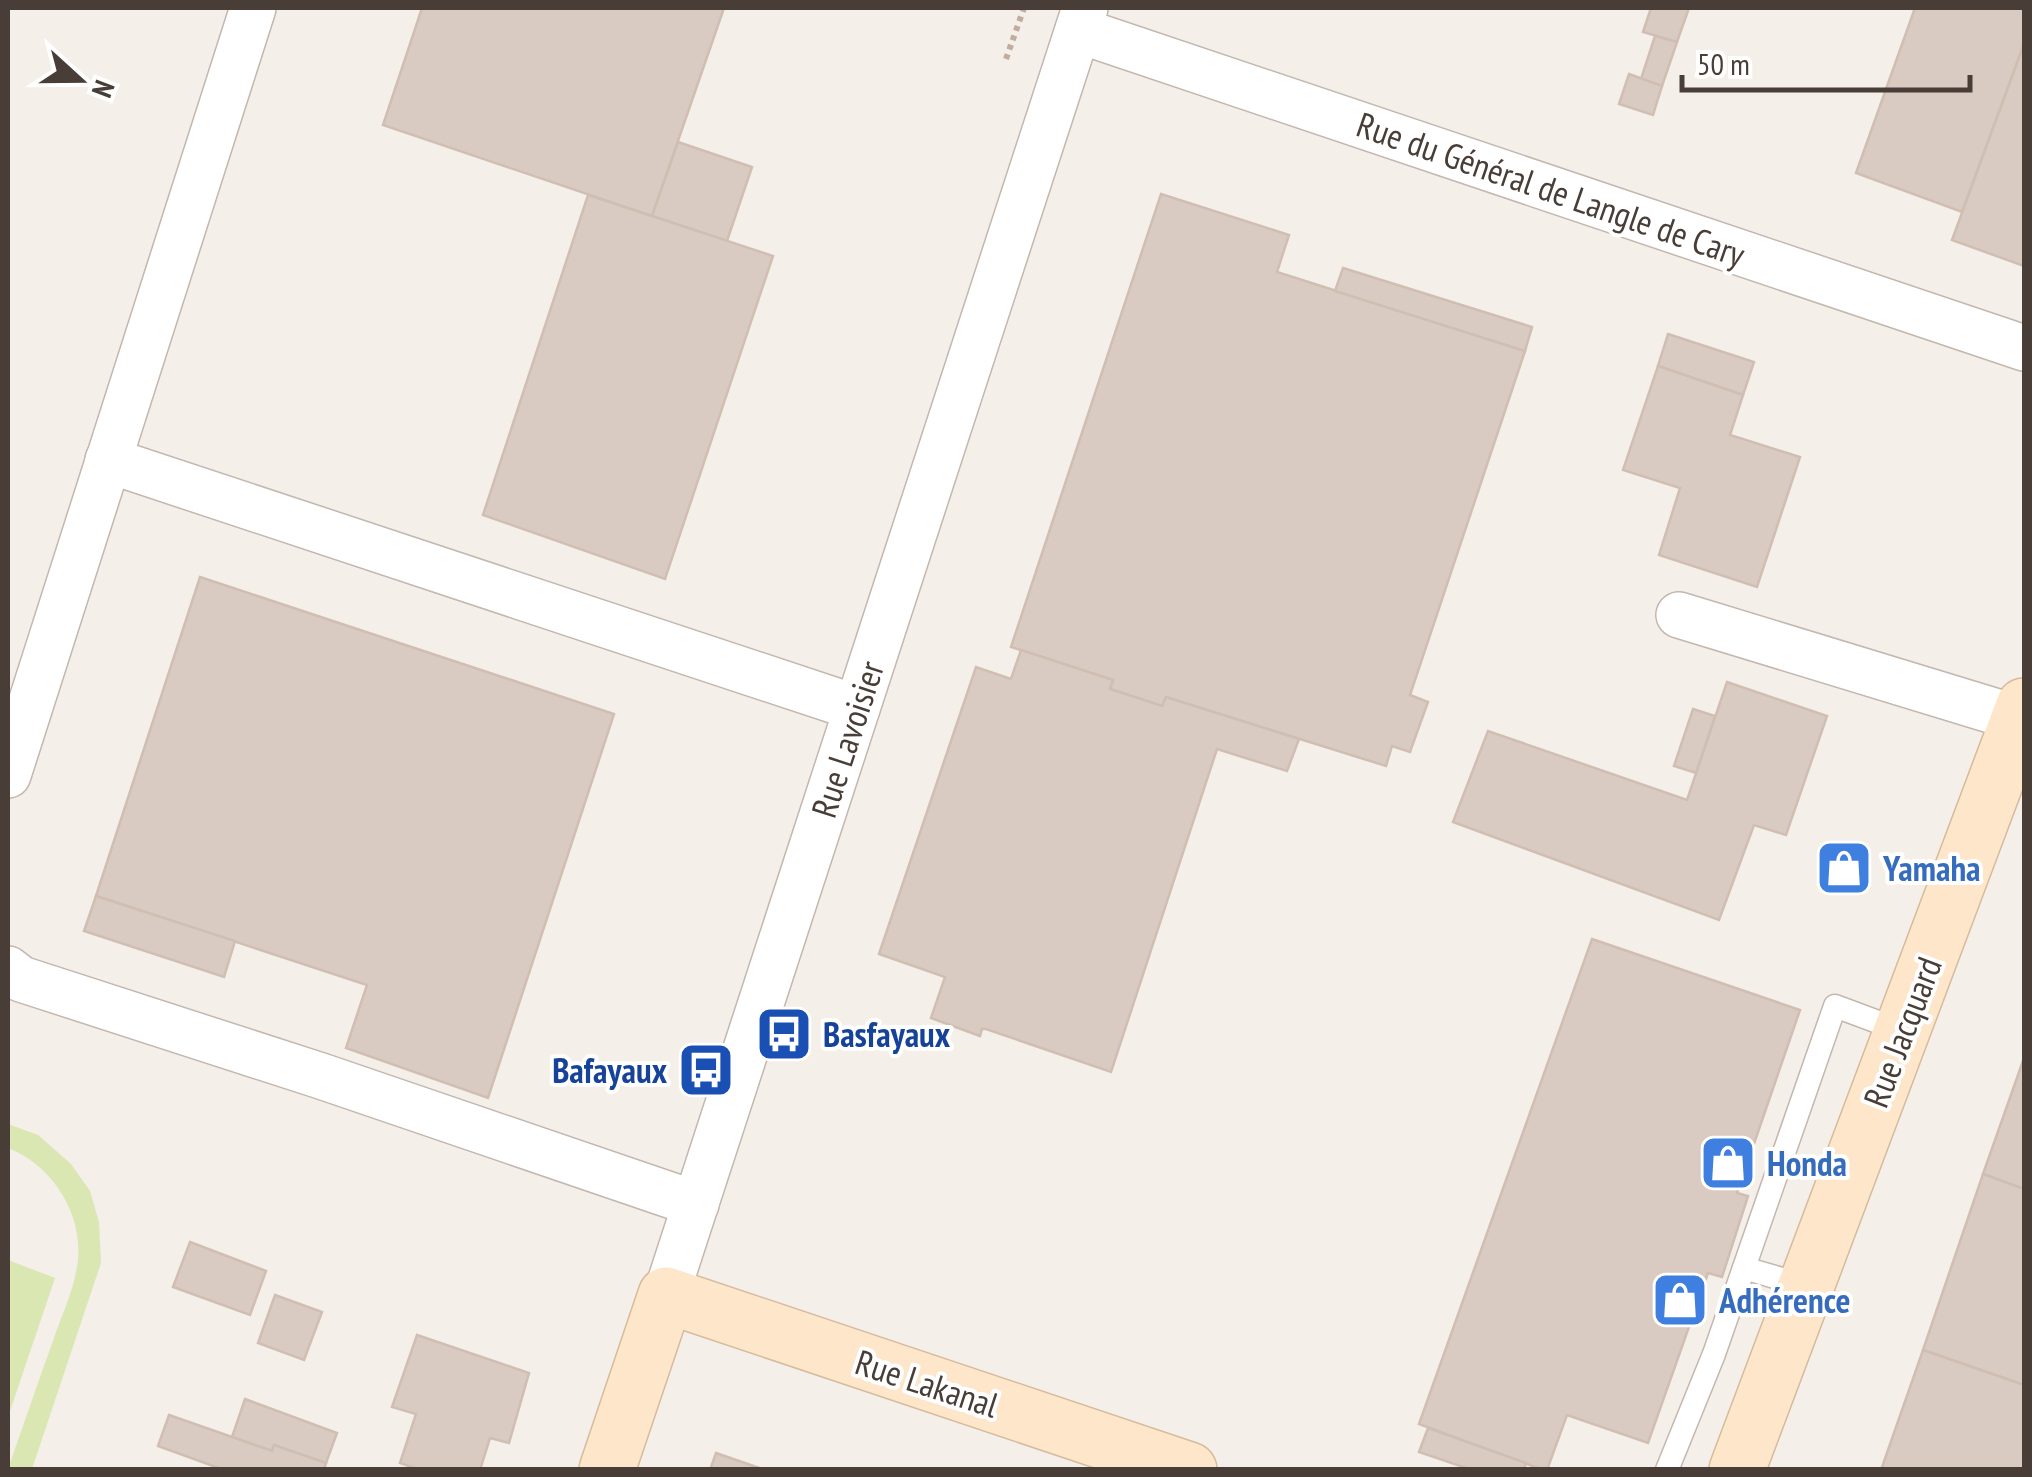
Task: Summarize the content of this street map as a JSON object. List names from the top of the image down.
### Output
{
  "streets": {
    "street": [
      "Rue du Général de Langle de Cary",
      "Rue Lavoisier",
      "Rue Jacquard",
      "Rue Lakanal"
    ]
  },
  "crossings": [
    ["Rue du Général de Langle de Cary", "Rue Lavoisier"],
    ["Rue Lavoisier", "Rue Lakanal"]
  ],
  "places": {
    "shop": ["Yamaha", "Honda", "Adhérence"],
    "bus stop": ["Basfayaux", "Bafayaux"]
  },
  "scale_bar": "50 m",
  "north": "right"
}
